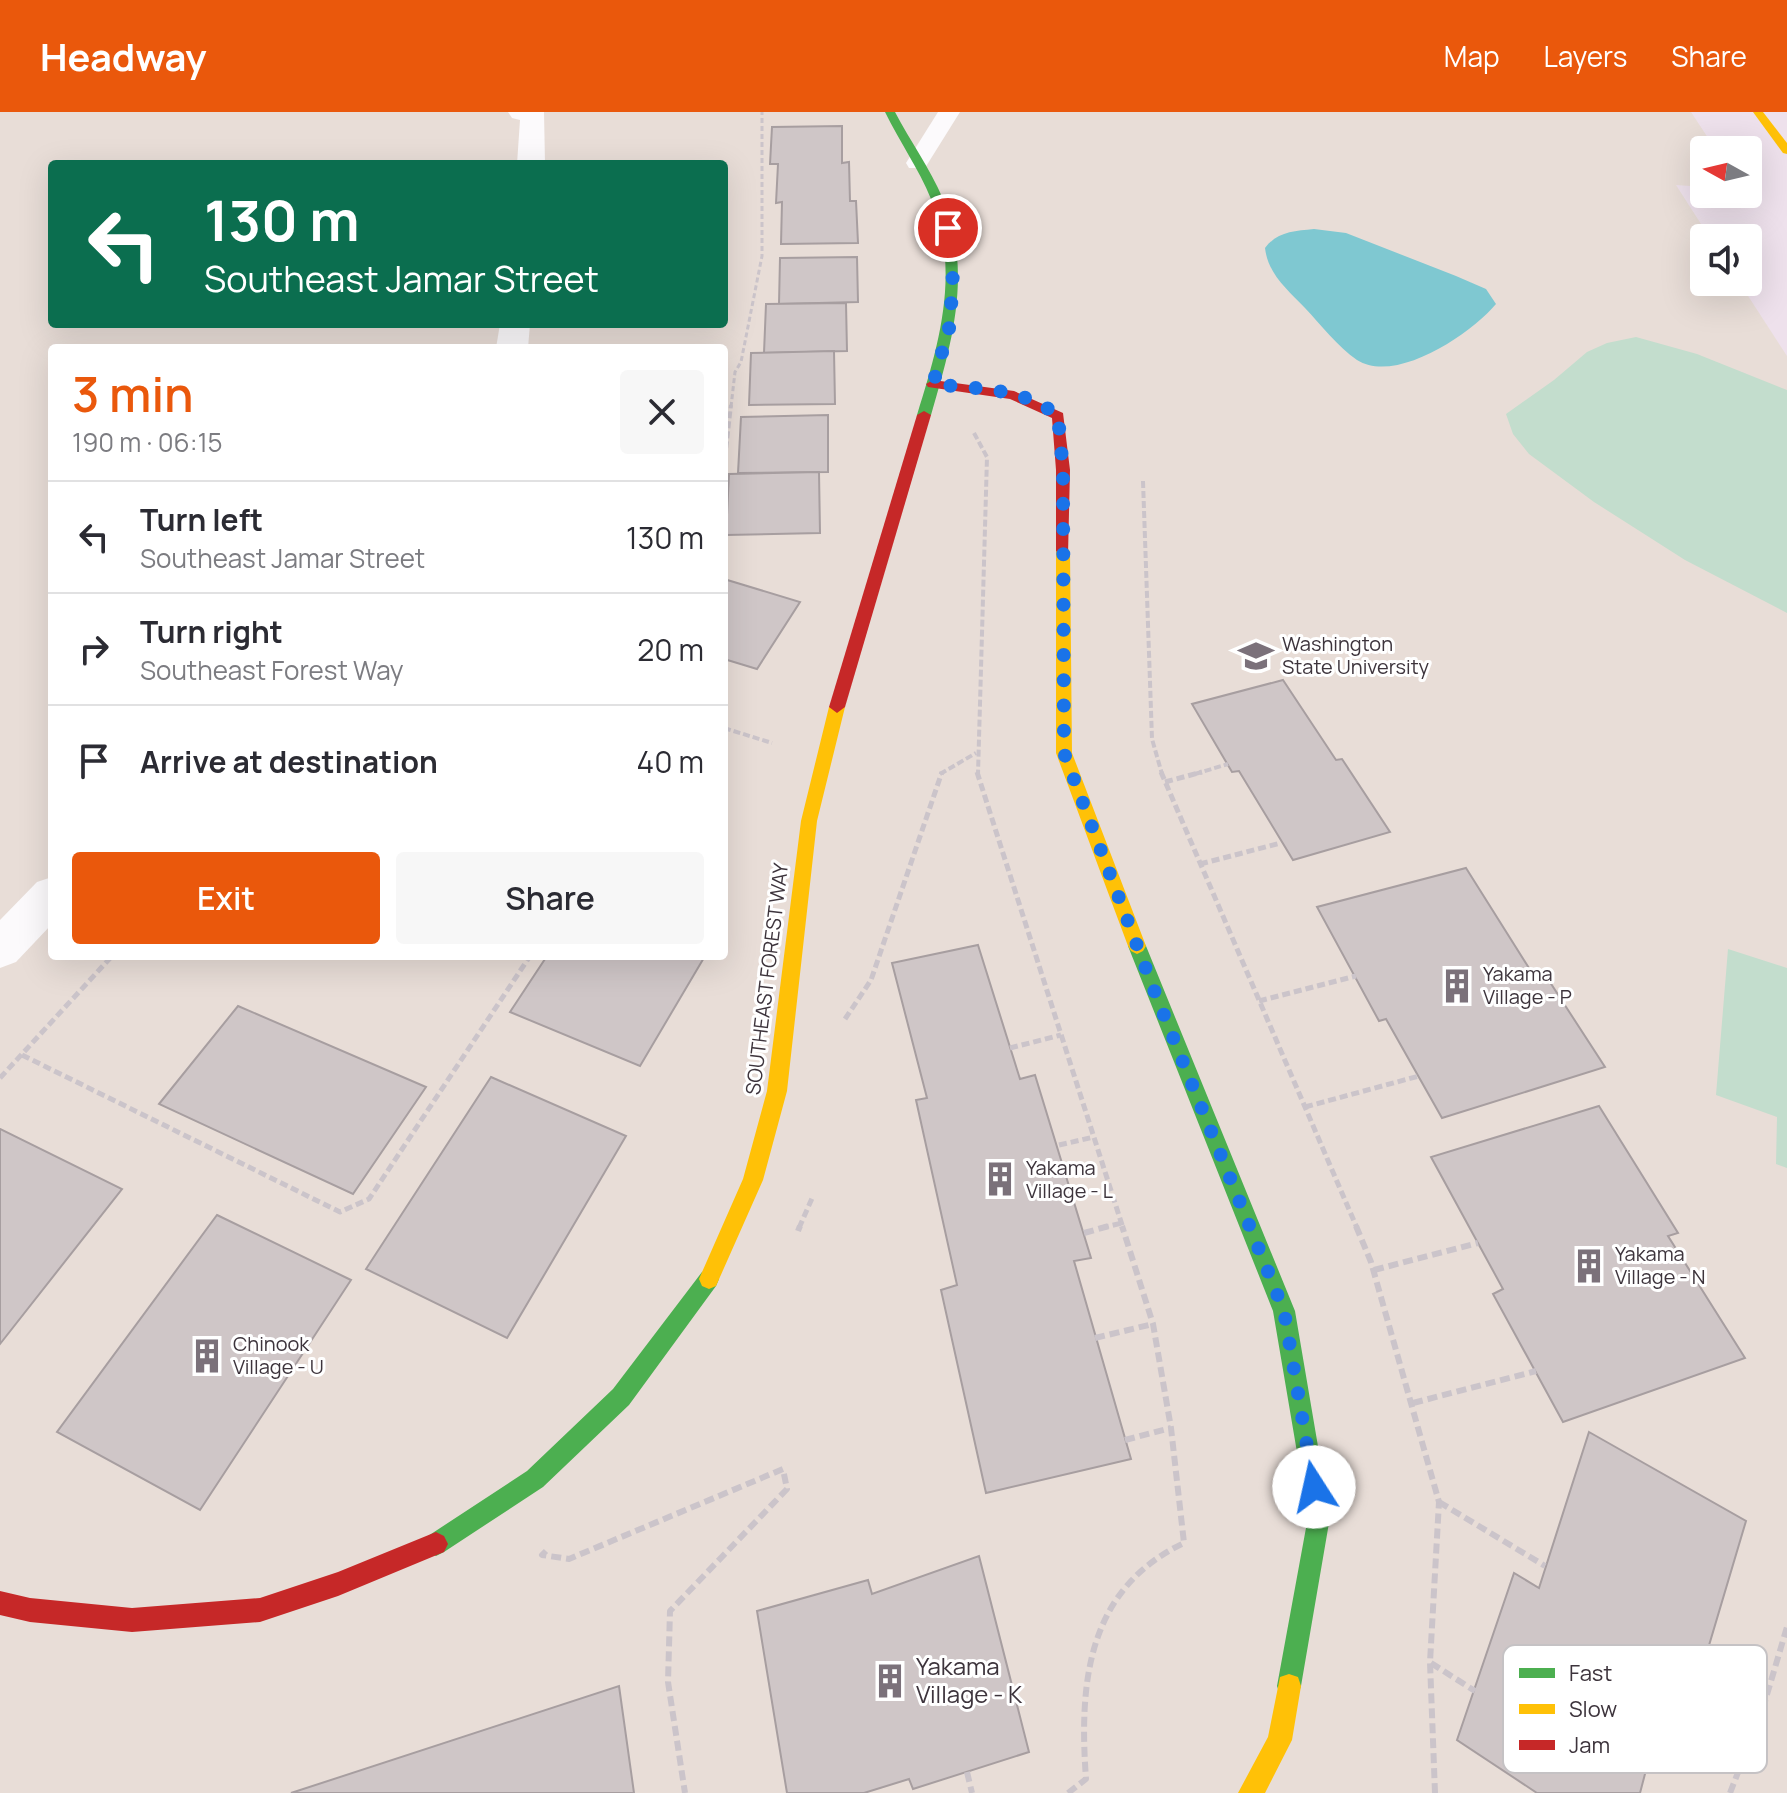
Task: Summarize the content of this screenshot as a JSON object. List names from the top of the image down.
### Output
{
  "streets": {
    "street": ["SOUTHEAST FOREST WAY"]
  },
  "places": {
    "school or university": ["Washington State University"],
    "building": [
      "Yakama Village - P",
      "Yakama Village - L",
      "Yakama Village - N",
      "Chinook Village - U",
      "Yakama Village - K"
    ]
  },
  "legend": ["Fast", "Slow", "Jam"],
  "north": "left",
  "page": {
    "header": "Headway",
    "nav": ["Map", "Layers", "Share"],
    "turn": ["130 m", "Southeast Jamar Street"],
    "heading": ["3 min", "190 m · 06:15"],
    "list": [
      {
        "name": "Turn left",
        "note": "Southeast Jamar Street",
        "value": "130 m"
      },
      {
        "name": "Turn right",
        "note": "Southeast Forest Way",
        "value": "20 m"
      },
      {
        "name": "Arrive at destination",
        "value": "40 m"
      }
    ],
    "buttons": ["Exit", "Share"]
  }
}
